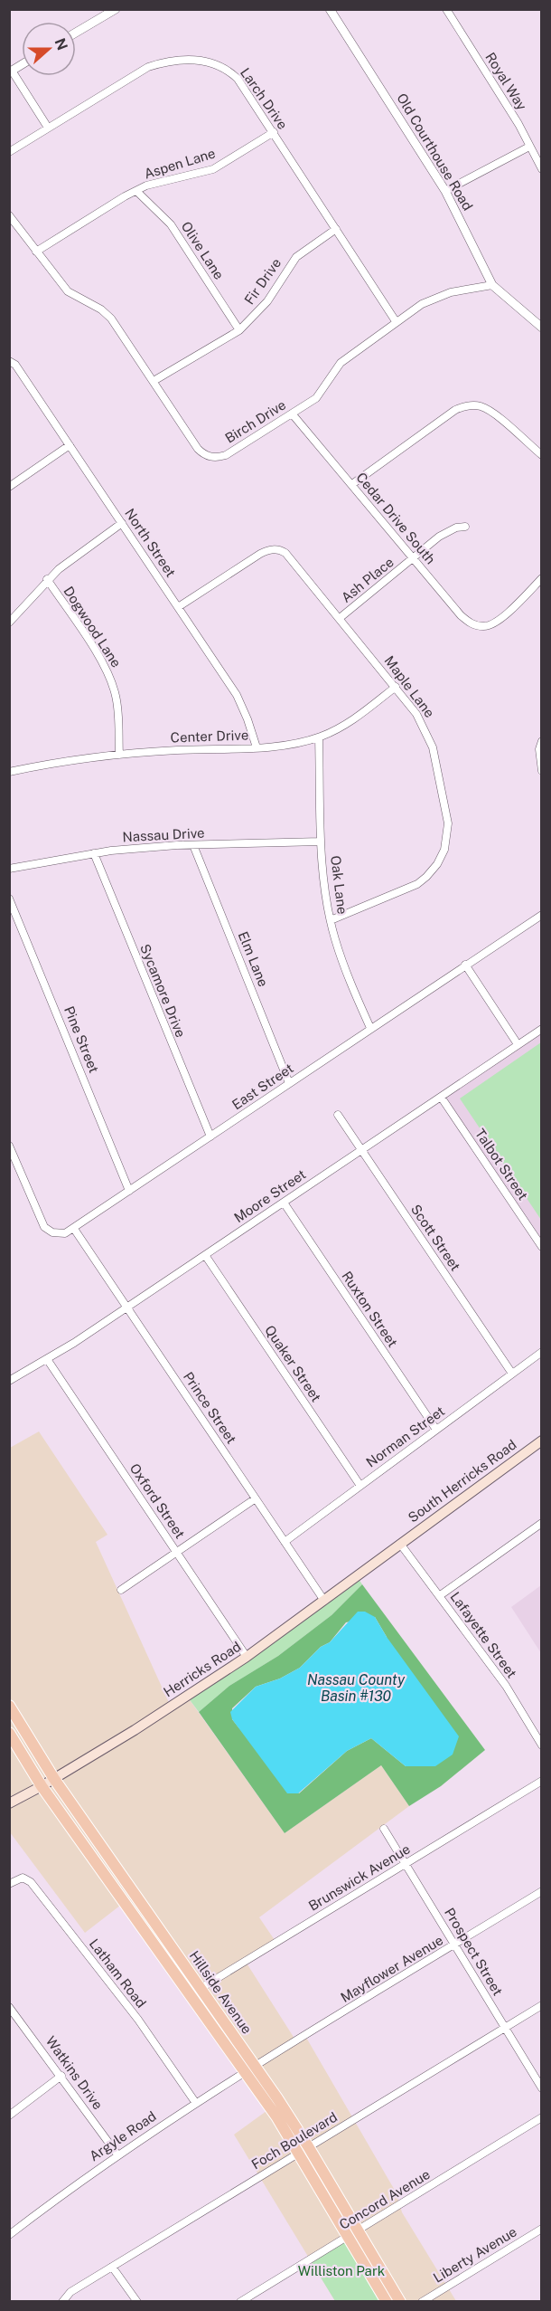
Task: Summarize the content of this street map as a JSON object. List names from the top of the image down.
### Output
{
  "streets": {
    "main road": ["South Herricks Road", "Herricks Road", "Hillside Avenue"],
    "street": [
      "Royal Way",
      "Larch Drive",
      "Old Courthouse Road",
      "Aspen Lane",
      "Olive Lane",
      "Fir Drive",
      "Birch Drive",
      "Cedar Drive South",
      "North Street",
      "Ash Place",
      "Dogwood Lane",
      "Maple Lane",
      "Center Drive",
      "Nassau Drive",
      "Oak Lane",
      "Elm Lane",
      "Sycamore Drive",
      "Pine Street",
      "East Street",
      "Talbot Street",
      "Moore Street",
      "Scott Street",
      "Ruxton Street",
      "Quaker Street",
      "Prince Street",
      "Norman Street",
      "Oxford Street",
      "Lafayette Street",
      "Brunswick Avenue",
      "Prospect Street",
      "Mayflower Avenue",
      "Latham Road",
      "Watkins Drive",
      "Argyle Road",
      "Foch Boulevard",
      "Concord Avenue",
      "Liberty Avenue"
    ]
  },
  "crossings": [
    ["Larch Drive", "Aspen Lane"],
    ["Larch Drive", "Fir Drive"],
    ["Larch Drive", "Birch Drive"],
    ["Old Courthouse Road", "Birch Drive"],
    ["Aspen Lane", "Olive Lane"],
    ["Aspen Lane", "Birch Drive"],
    ["Olive Lane", "Fir Drive"],
    ["Fir Drive", "Birch Drive"],
    ["Birch Drive", "Cedar Drive South"],
    ["Cedar Drive South", "Ash Place"],
    ["North Street", "Maple Lane"],
    ["North Street", "Center Drive"],
    ["Ash Place", "Maple Lane"],
    ["Dogwood Lane", "Center Drive"],
    ["Maple Lane", "Center Drive"],
    ["Maple Lane", "Oak Lane"],
    ["Center Drive", "Oak Lane"],
    ["Nassau Drive", "Oak Lane"],
    ["Nassau Drive", "Elm Lane"],
    ["Nassau Drive", "Sycamore Drive"],
    ["Oak Lane", "East Street"],
    ["Elm Lane", "East Street"],
    ["Sycamore Drive", "East Street"],
    ["Pine Street", "East Street"],
    ["East Street", "Prince Street"],
    ["Talbot Street", "Moore Street"],
    ["Moore Street", "Scott Street"],
    ["Moore Street", "Ruxton Street"],
    ["Moore Street", "Quaker Street"],
    ["Moore Street", "Prince Street"],
    ["Moore Street", "Oxford Street"],
    ["Scott Street", "Norman Street"],
    ["Ruxton Street", "Norman Street"],
    ["Quaker Street", "Norman Street"],
    ["Prince Street", "Norman Street"],
    ["Prince Street", "Herricks Road"],
    ["South Herricks Road", "Lafayette Street"],
    ["South Herricks Road", "Herricks Road"],
    ["Oxford Street", "Herricks Road"],
    ["Lafayette Street", "Herricks Road"],
    ["Herricks Road", "Hillside Avenue"],
    ["Brunswick Avenue", "Prospect Street"],
    ["Brunswick Avenue", "Hillside Avenue"],
    ["Prospect Street", "Mayflower Avenue"],
    ["Prospect Street", "Foch Boulevard"],
    ["Mayflower Avenue", "Hillside Avenue"],
    ["Mayflower Avenue", "Argyle Road"],
    ["Latham Road", "Argyle Road"],
    ["Hillside Avenue", "Argyle Road"],
    ["Hillside Avenue", "Foch Boulevard"],
    ["Hillside Avenue", "Concord Avenue"],
    ["Watkins Drive", "Argyle Road"]
  ],
  "water": ["Nassau County Basin #130"],
  "parks": ["Williston Park"],
  "north": "right"
}
